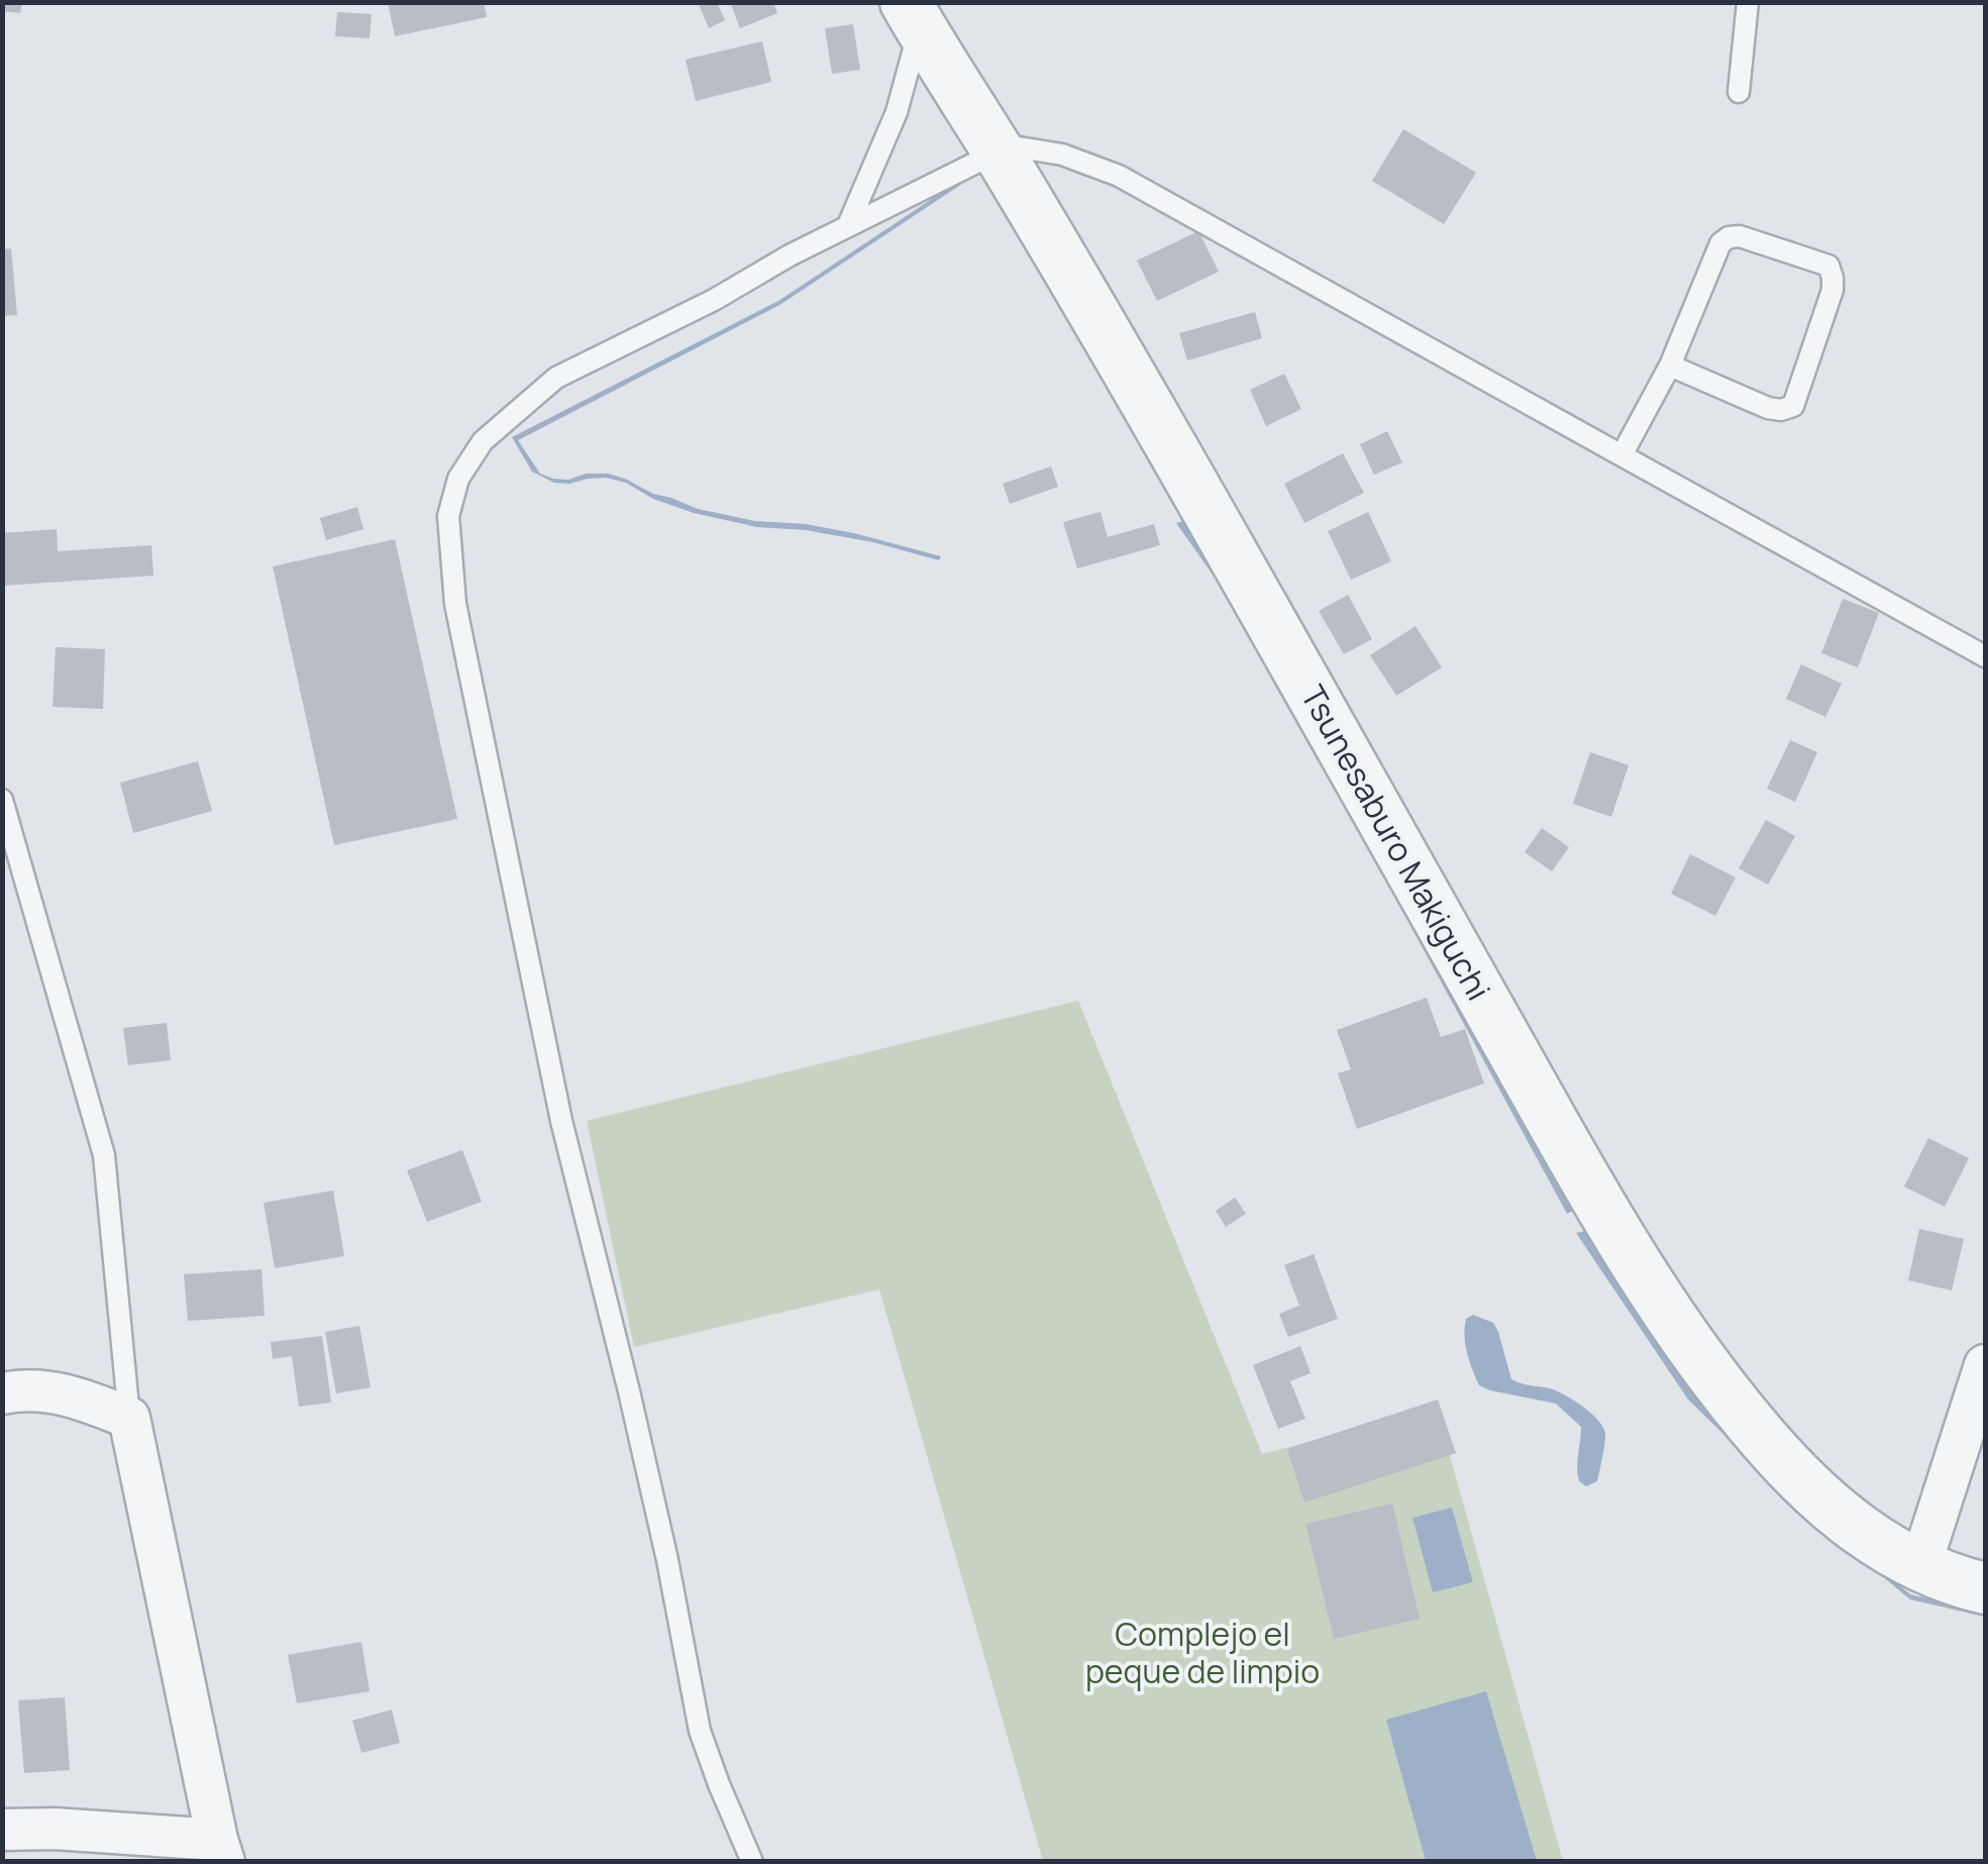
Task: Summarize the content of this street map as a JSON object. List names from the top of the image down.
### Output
{
  "streets": {
    "street": ["Tsunesaburo Makiguchi"]
  },
  "parks": ["Complejo el peque de limpio"]
}
